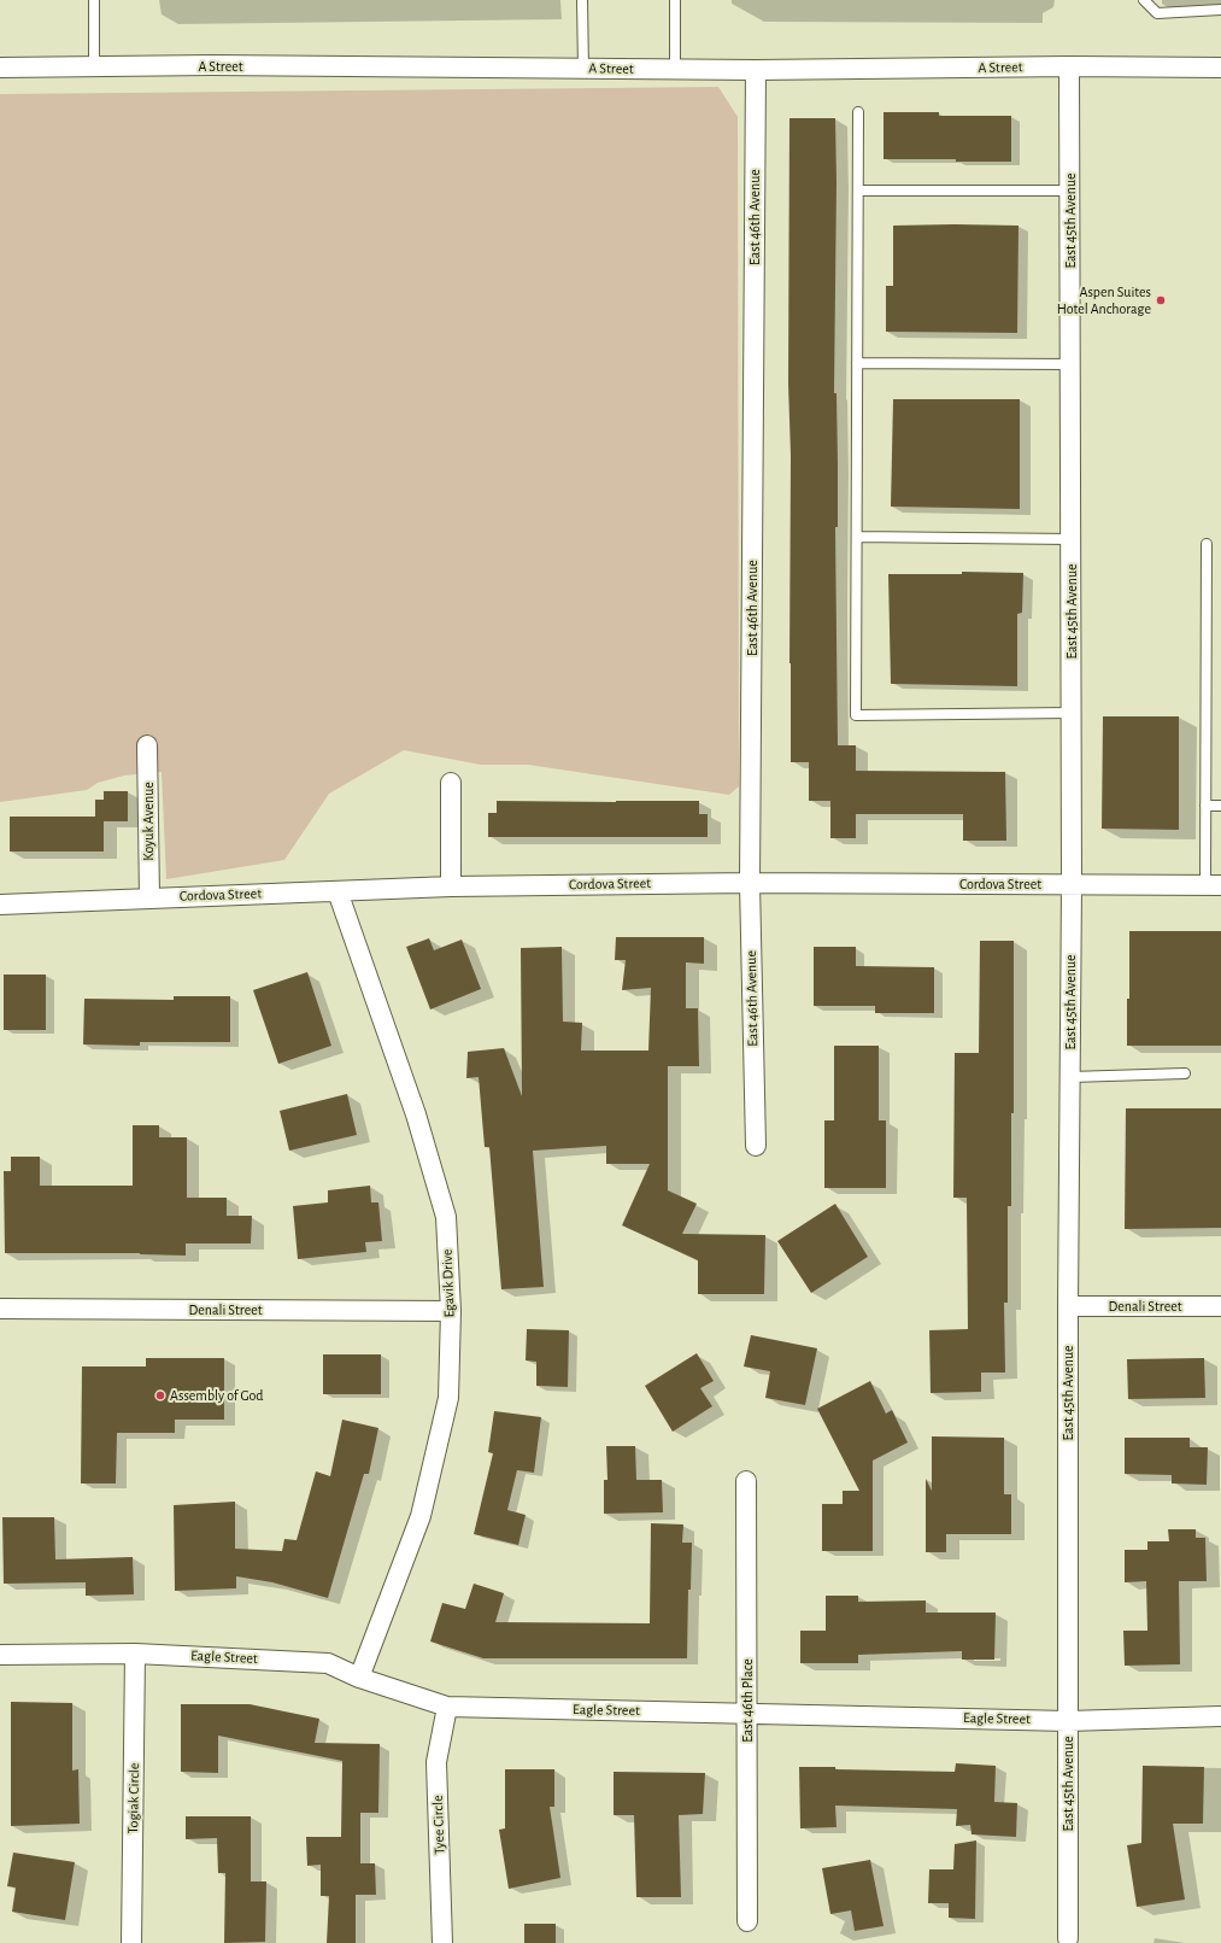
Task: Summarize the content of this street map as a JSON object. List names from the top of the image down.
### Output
{
  "streets": {
    "street": [
      "A Street",
      "East 46th Avenue",
      "East 45th Avenue",
      "Koyuk Avenue",
      "Cordova Street",
      "Egavik Drive",
      "Denali Street",
      "Eagle Street",
      "East 46th Place",
      "Togiak Circle",
      "Tyee Circle"
    ]
  },
  "crossings": [
    ["A Street", "East 46th Avenue"],
    ["A Street", "East 45th Avenue"],
    ["East 46th Avenue", "Cordova Street"],
    ["East 45th Avenue", "Cordova Street"],
    ["East 45th Avenue", "Denali Street"],
    ["East 45th Avenue", "Eagle Street"],
    ["Koyuk Avenue", "Cordova Street"],
    ["Cordova Street", "Egavik Drive"],
    ["Egavik Drive", "Denali Street"],
    ["Egavik Drive", "Eagle Street"],
    ["Eagle Street", "East 46th Place"],
    ["Eagle Street", "Togiak Circle"],
    ["Eagle Street", "Tyee Circle"]
  ],
  "places": ["Aspen Suites Hotel Anchorage", "Assembly of God"]
}
